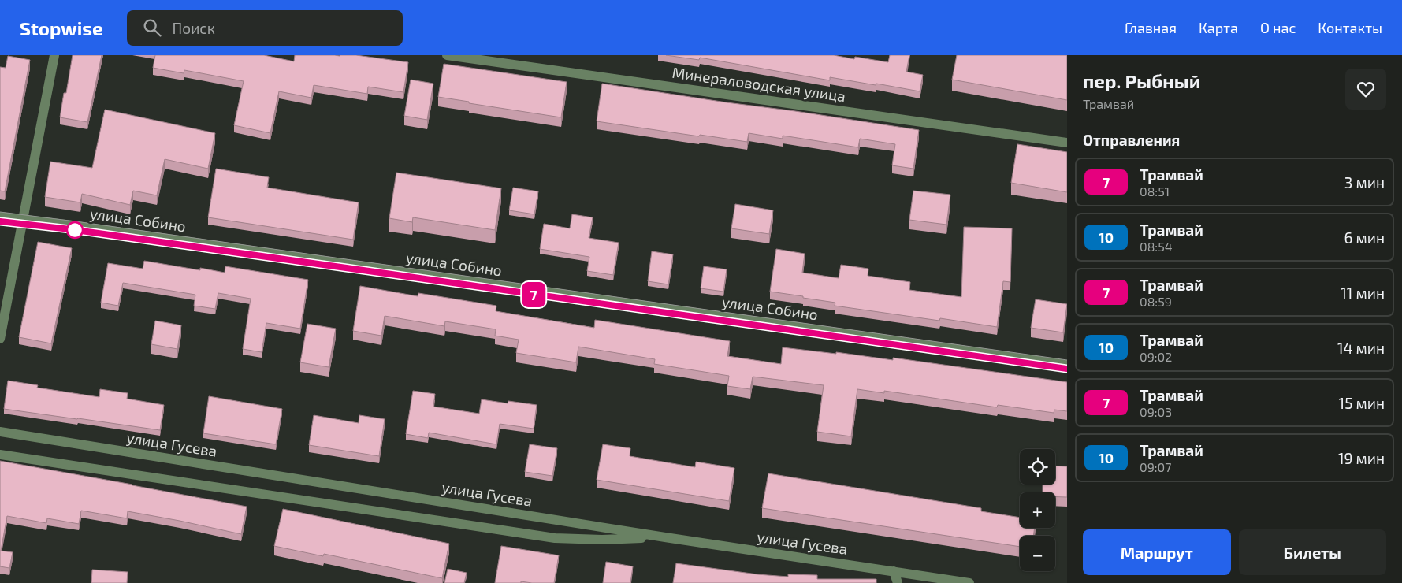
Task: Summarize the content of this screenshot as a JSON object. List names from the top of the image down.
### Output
{
  "streets": {
    "street": ["Минераловодская улица", "улица Собино", "улица Гусева"]
  },
  "lines": ["tram line 7"],
  "page": {
    "header": "Stopwise",
    "search": "Поиск",
    "nav": [
      "Главная",
      "Карта",
      "О нас",
      "Контакты"
    ],
    "on_map": "7",
    "heading": [
      ["пер. Рыбный", "Трамвай"],
      "Отправления"
    ],
    "list": [
      {
        "mark": "7",
        "name": "Трамвай",
        "note": "08:51",
        "value": "3 мин"
      },
      {
        "mark": "10",
        "name": "Трамвай",
        "note": "08:54",
        "value": "6 мин"
      },
      {
        "mark": "7",
        "name": "Трамвай",
        "note": "08:59",
        "value": "11 мин"
      },
      {
        "mark": "10",
        "name": "Трамвай",
        "note": "09:02",
        "value": "14 мин"
      },
      {
        "mark": "7",
        "name": "Трамвай",
        "note": "09:03",
        "value": "15 мин"
      },
      {
        "mark": "10",
        "name": "Трамвай",
        "note": "09:07",
        "value": "19 мин"
      }
    ],
    "map_buttons": ["+", "−"],
    "buttons": ["Маршрут", "Билеты"]
  }
}
